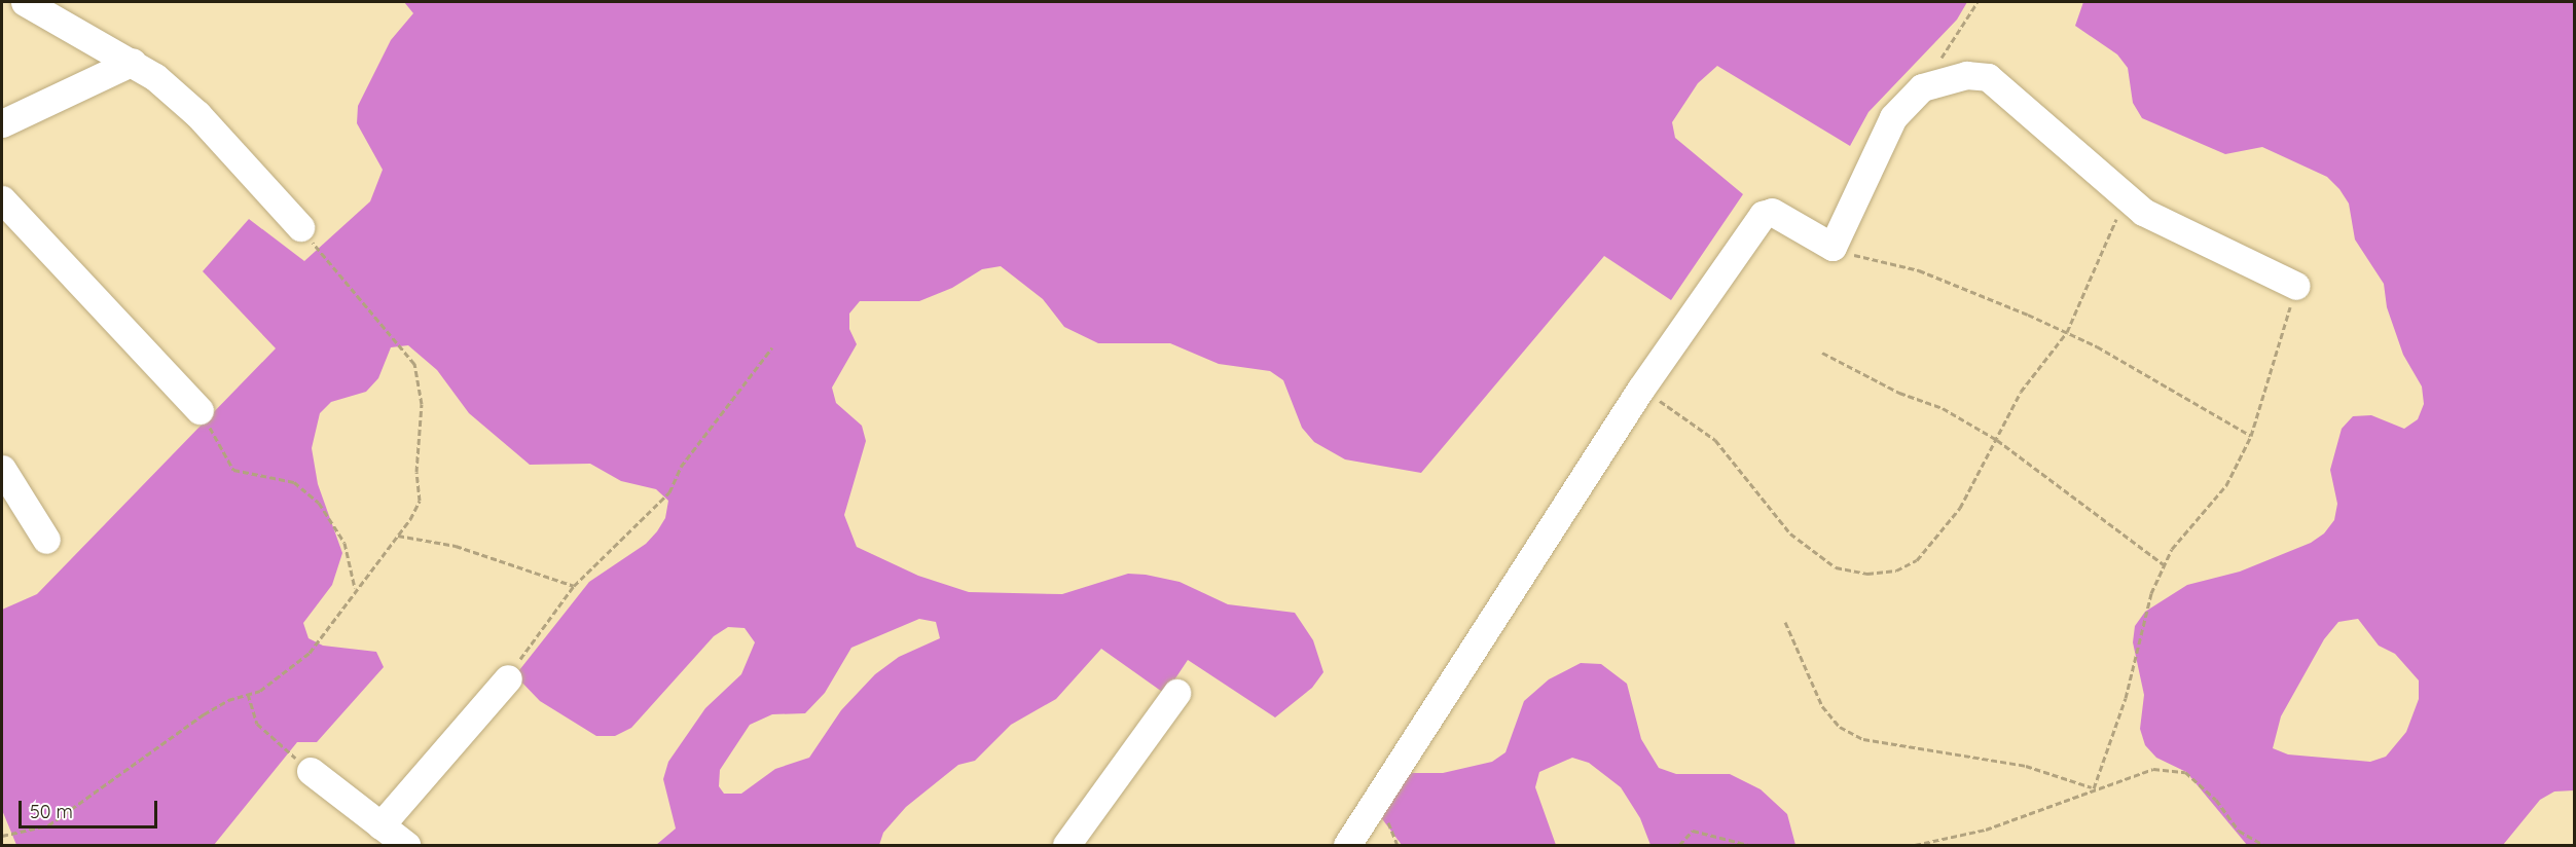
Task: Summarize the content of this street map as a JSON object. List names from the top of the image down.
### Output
{
  "scale_bar": "50 m"
}
